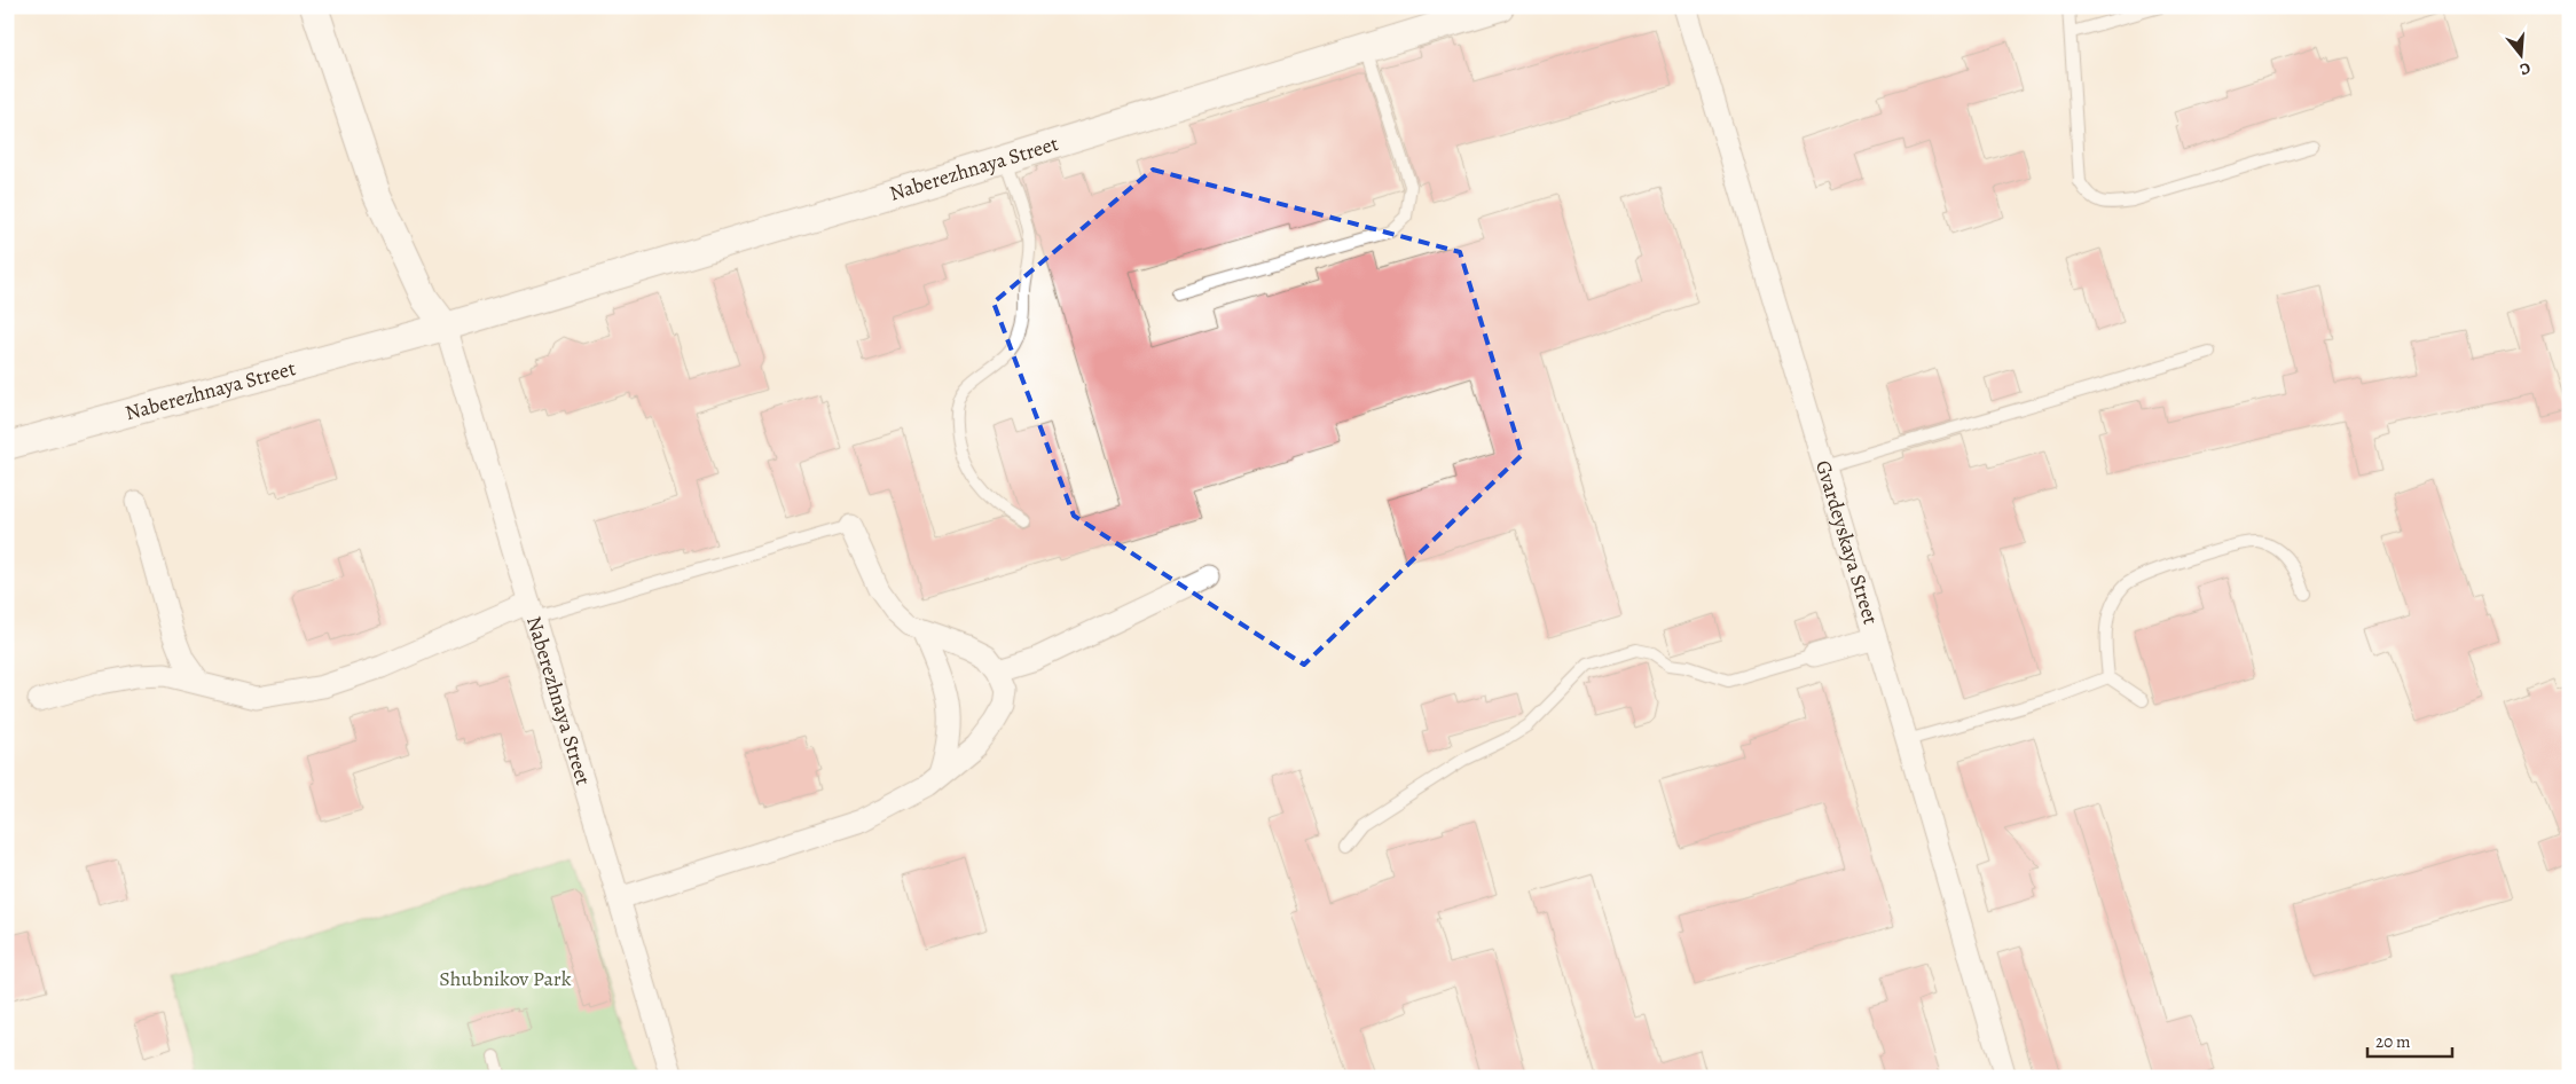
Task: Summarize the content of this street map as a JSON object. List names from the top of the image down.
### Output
{
  "streets": {
    "street": ["Naberezhnaya Street", "Gvardeyskaya Street"]
  },
  "parks": ["Shubnikov Park"],
  "scale_bar": "20 m",
  "north": "bottom"
}
